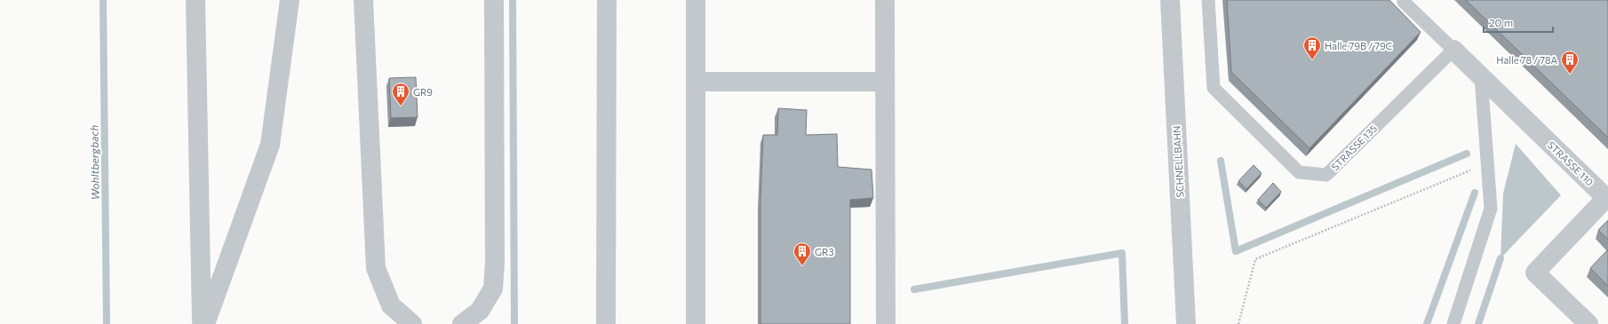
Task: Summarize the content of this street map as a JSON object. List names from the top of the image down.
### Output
{
  "streets": {
    "street": ["SCHNELLBAHN", "STRASSE 110"],
    "lane": ["STRASSE 135"]
  },
  "crossings": [
    ["STRASSE 135", "STRASSE 110"]
  ],
  "water": ["Wohltbergbach"],
  "places": {
    "building": [
      "Halle 79B / 79C",
      "Halle 78 / 78A",
      "GR9",
      "GR3"
    ]
  },
  "scale_bar": "20 m"
}
